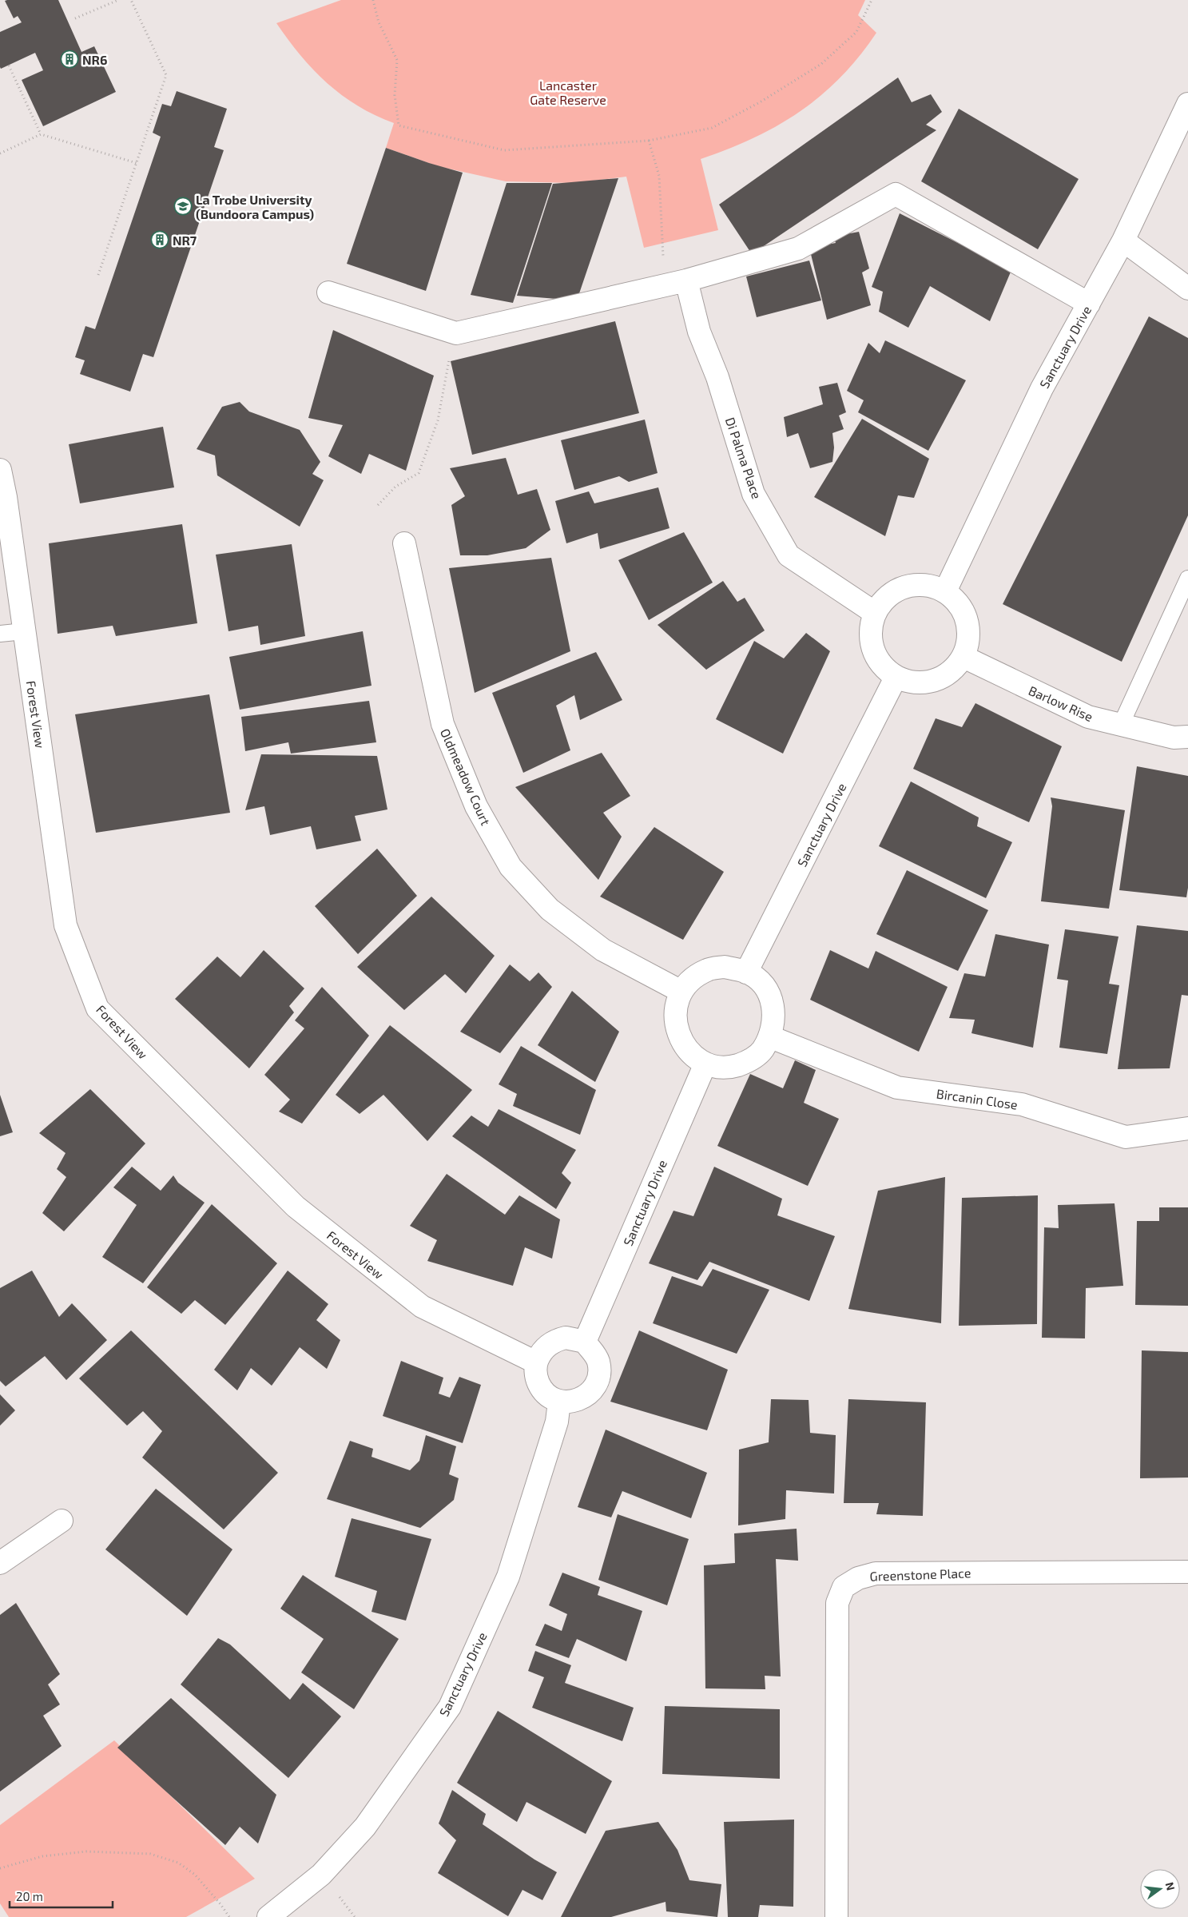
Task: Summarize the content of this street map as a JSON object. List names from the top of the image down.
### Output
{
  "streets": {
    "street": [
      "Sanctuary Drive",
      "Di Palma Place",
      "Barlow Rise",
      "Forest View",
      "Oldmeadow Court",
      "Bircanin Close",
      "Greenstone Place"
    ]
  },
  "crossings": [
    ["Sanctuary Drive", "Di Palma Place"],
    ["Sanctuary Drive", "Barlow Rise"],
    ["Sanctuary Drive", "Forest View"],
    ["Sanctuary Drive", "Oldmeadow Court"],
    ["Sanctuary Drive", "Bircanin Close"],
    ["Di Palma Place", "Barlow Rise"],
    ["Oldmeadow Court", "Bircanin Close"]
  ],
  "parks": ["Lancaster Gate Reserve"],
  "places": {
    "building": ["NR6", "NR7"],
    "school or university": ["La Trobe University (Bundoora Campus)"]
  },
  "scale_bar": "20 m",
  "north": "right"
}
